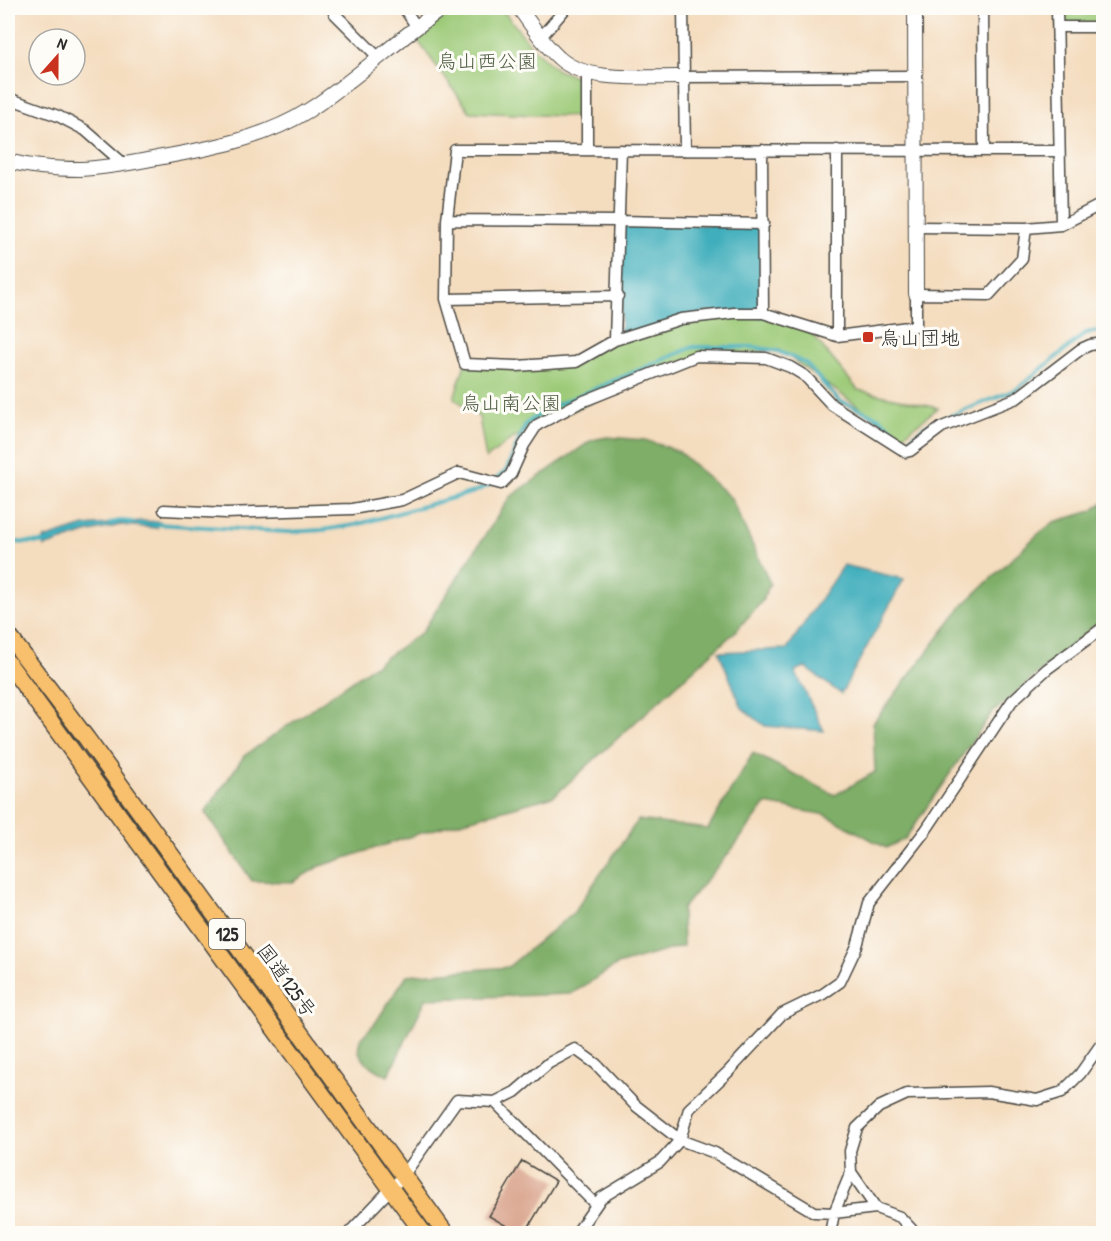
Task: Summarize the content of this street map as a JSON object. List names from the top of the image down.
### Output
{
  "streets": {
    "highway": ["125", "国道125号"]
  },
  "parks": ["烏山西公園", "烏山南公園"],
  "places": {
    "transit": ["烏山団地"]
  },
  "north": "top"
}
